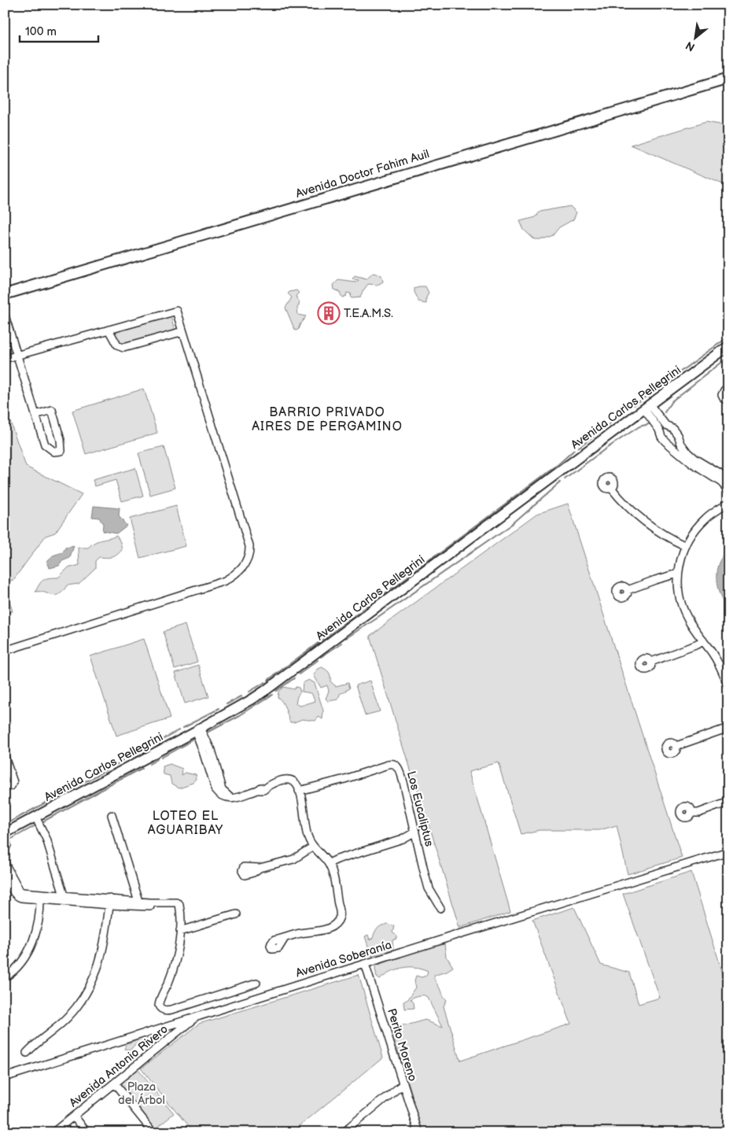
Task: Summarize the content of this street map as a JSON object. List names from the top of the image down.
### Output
{
  "streets": {
    "highway": ["Avenida Doctor Fahim Auil"],
    "main road": ["Avenida Carlos Pellegrini"],
    "street": [
      "Los Eucaliptus",
      "Avenida Soberanía",
      "Perito Moreno",
      "Avenida Antonio Rivero"
    ]
  },
  "crossings": [
    ["Avenida Soberanía", "Perito Moreno"],
    ["Avenida Soberanía", "Avenida Antonio Rivero"]
  ],
  "districts": ["BARRIO PRIVADO AIRES DE PERGAMINO", "LOTEO EL AGUARIBAY"],
  "parks": ["Plaza del Árbol"],
  "places": {
    "building": ["T.E.A.M.S."]
  },
  "scale_bar": "100 m",
  "north": "bottom left"
}
